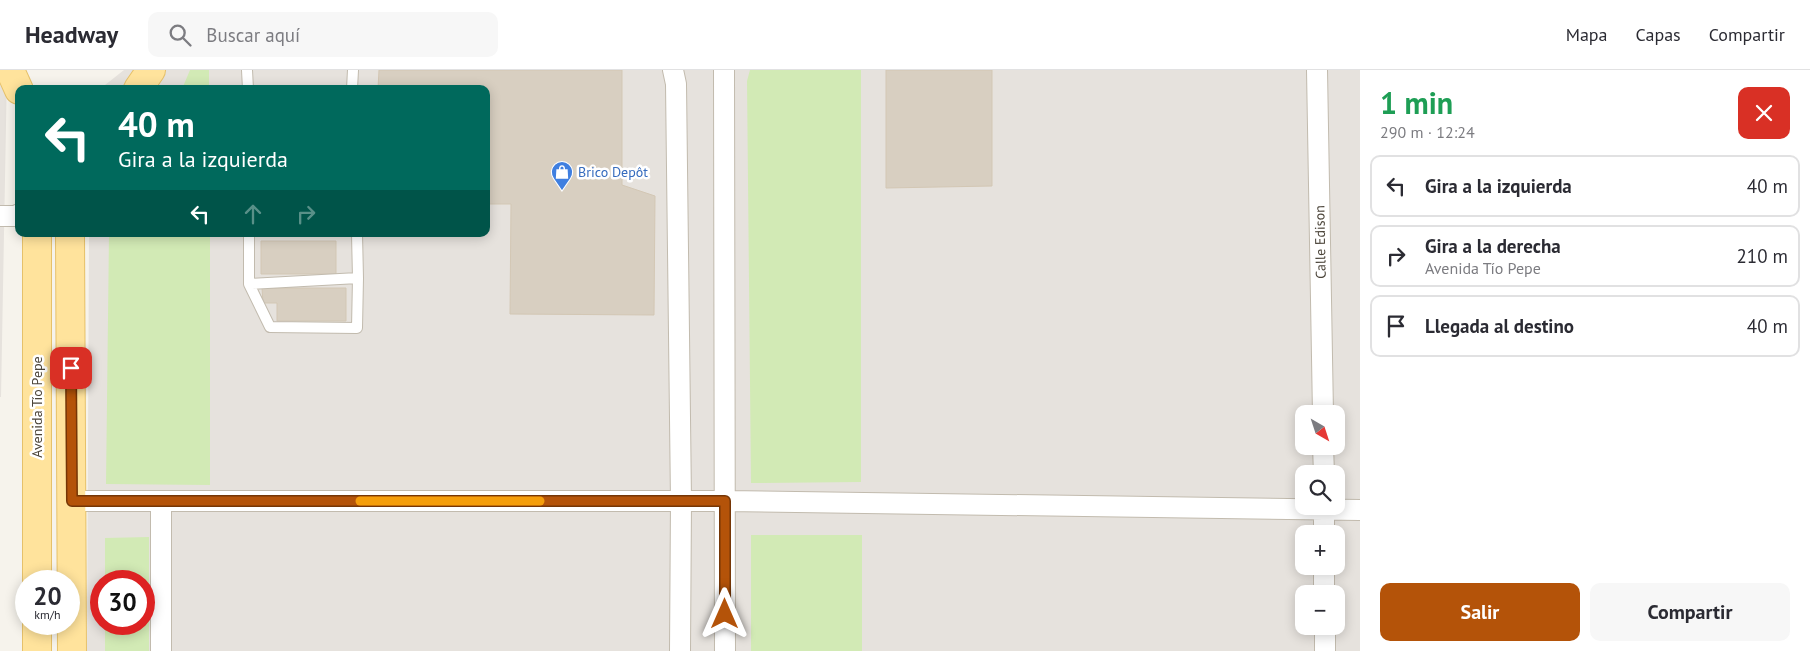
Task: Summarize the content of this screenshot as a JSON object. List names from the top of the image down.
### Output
{
  "streets": {
    "main road": ["Avenida Tío Pepe"],
    "street": ["Calle Edison"]
  },
  "places": {
    "shop": ["Brico Depôt"]
  },
  "north": "bottom right",
  "page": {
    "header": "Headway",
    "search": "Buscar aquí",
    "nav": ["Mapa", "Capas", "Compartir"],
    "heading": ["1 min", "290 m · 12:24"],
    "turn": ["40 m", "Gira a la izquierda"],
    "list": [
      {
        "name": "Gira a la izquierda",
        "value": "40 m"
      },
      {
        "name": "Gira a la derecha",
        "note": "Avenida Tío Pepe",
        "value": "210 m"
      },
      {
        "name": "Llegada al destino",
        "value": "40 m"
      }
    ],
    "map_buttons": ["+", "−"],
    "speed": "20 km/h",
    "limit": "30",
    "buttons": ["Salir", "Compartir"]
  }
}
